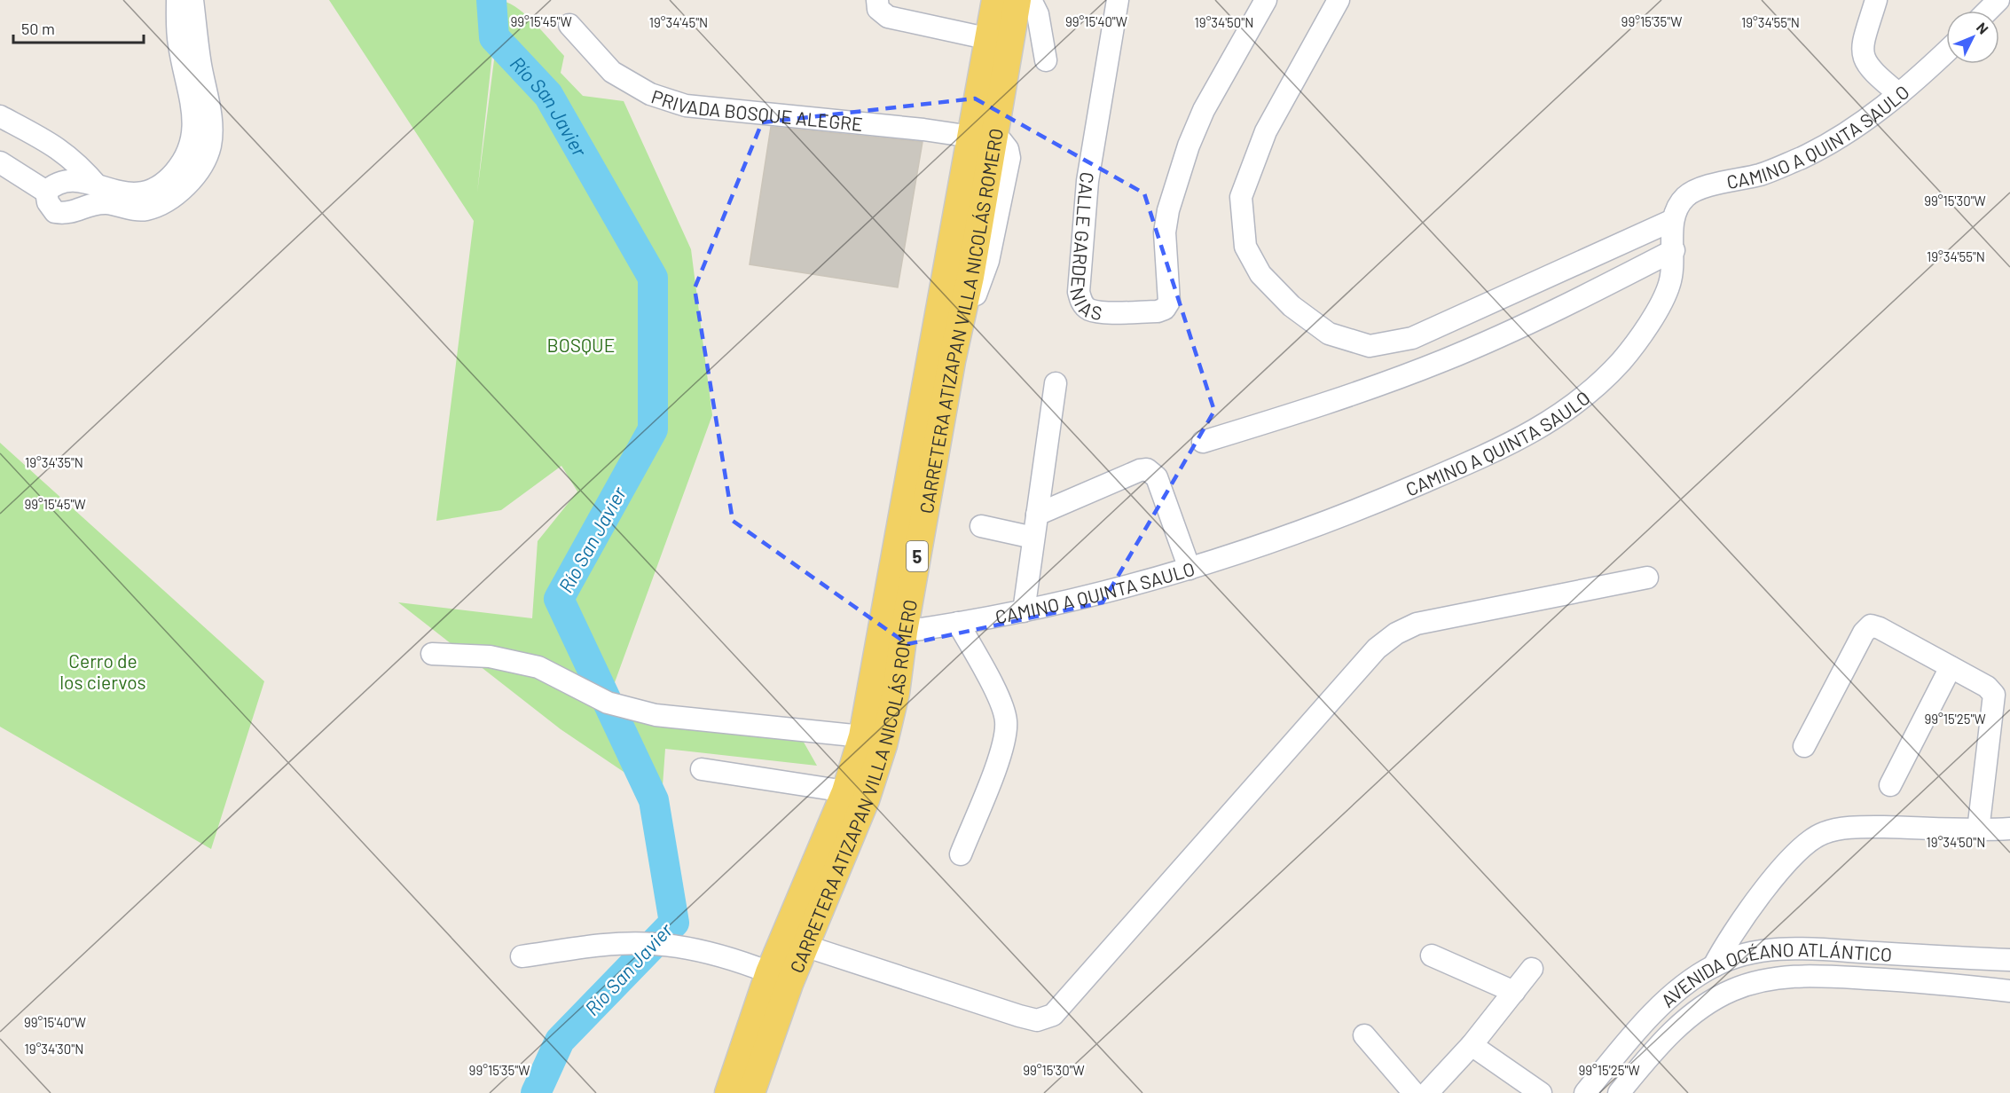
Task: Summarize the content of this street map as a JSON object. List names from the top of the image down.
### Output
{
  "streets": {
    "main road": ["CARRETERA ATIZAPAN VILLA NICOLÁS ROMERO", "5"],
    "street": [
      "PRIVADA BOSQUE ALEGRE",
      "CAMINO A QUINTA SAULO",
      "CALLE GARDENIAS",
      "AVENIDA OCÉANO ATLÁNTICO"
    ]
  },
  "crossings": [
    ["PRIVADA BOSQUE ALEGRE", "CARRETERA ATIZAPAN VILLA NICOLÁS ROMERO"],
    ["CAMINO A QUINTA SAULO", "CARRETERA ATIZAPAN VILLA NICOLÁS ROMERO"]
  ],
  "water": ["Río San Javier"],
  "parks": ["BOSQUE", "Cerro de los ciervos"],
  "scale_bar": "50 m",
  "north": "top right",
  "coordinates": [
    "99°15'45\"W",
    "99°15'40\"W",
    "99°15'35\"W",
    "19°34'45\"N",
    "19°34'55\"N",
    "19°34'50\"N",
    "99°15'30\"W",
    "19°34'35\"N",
    "99°15'25\"W",
    "19°34'30\"N"
  ]
}
